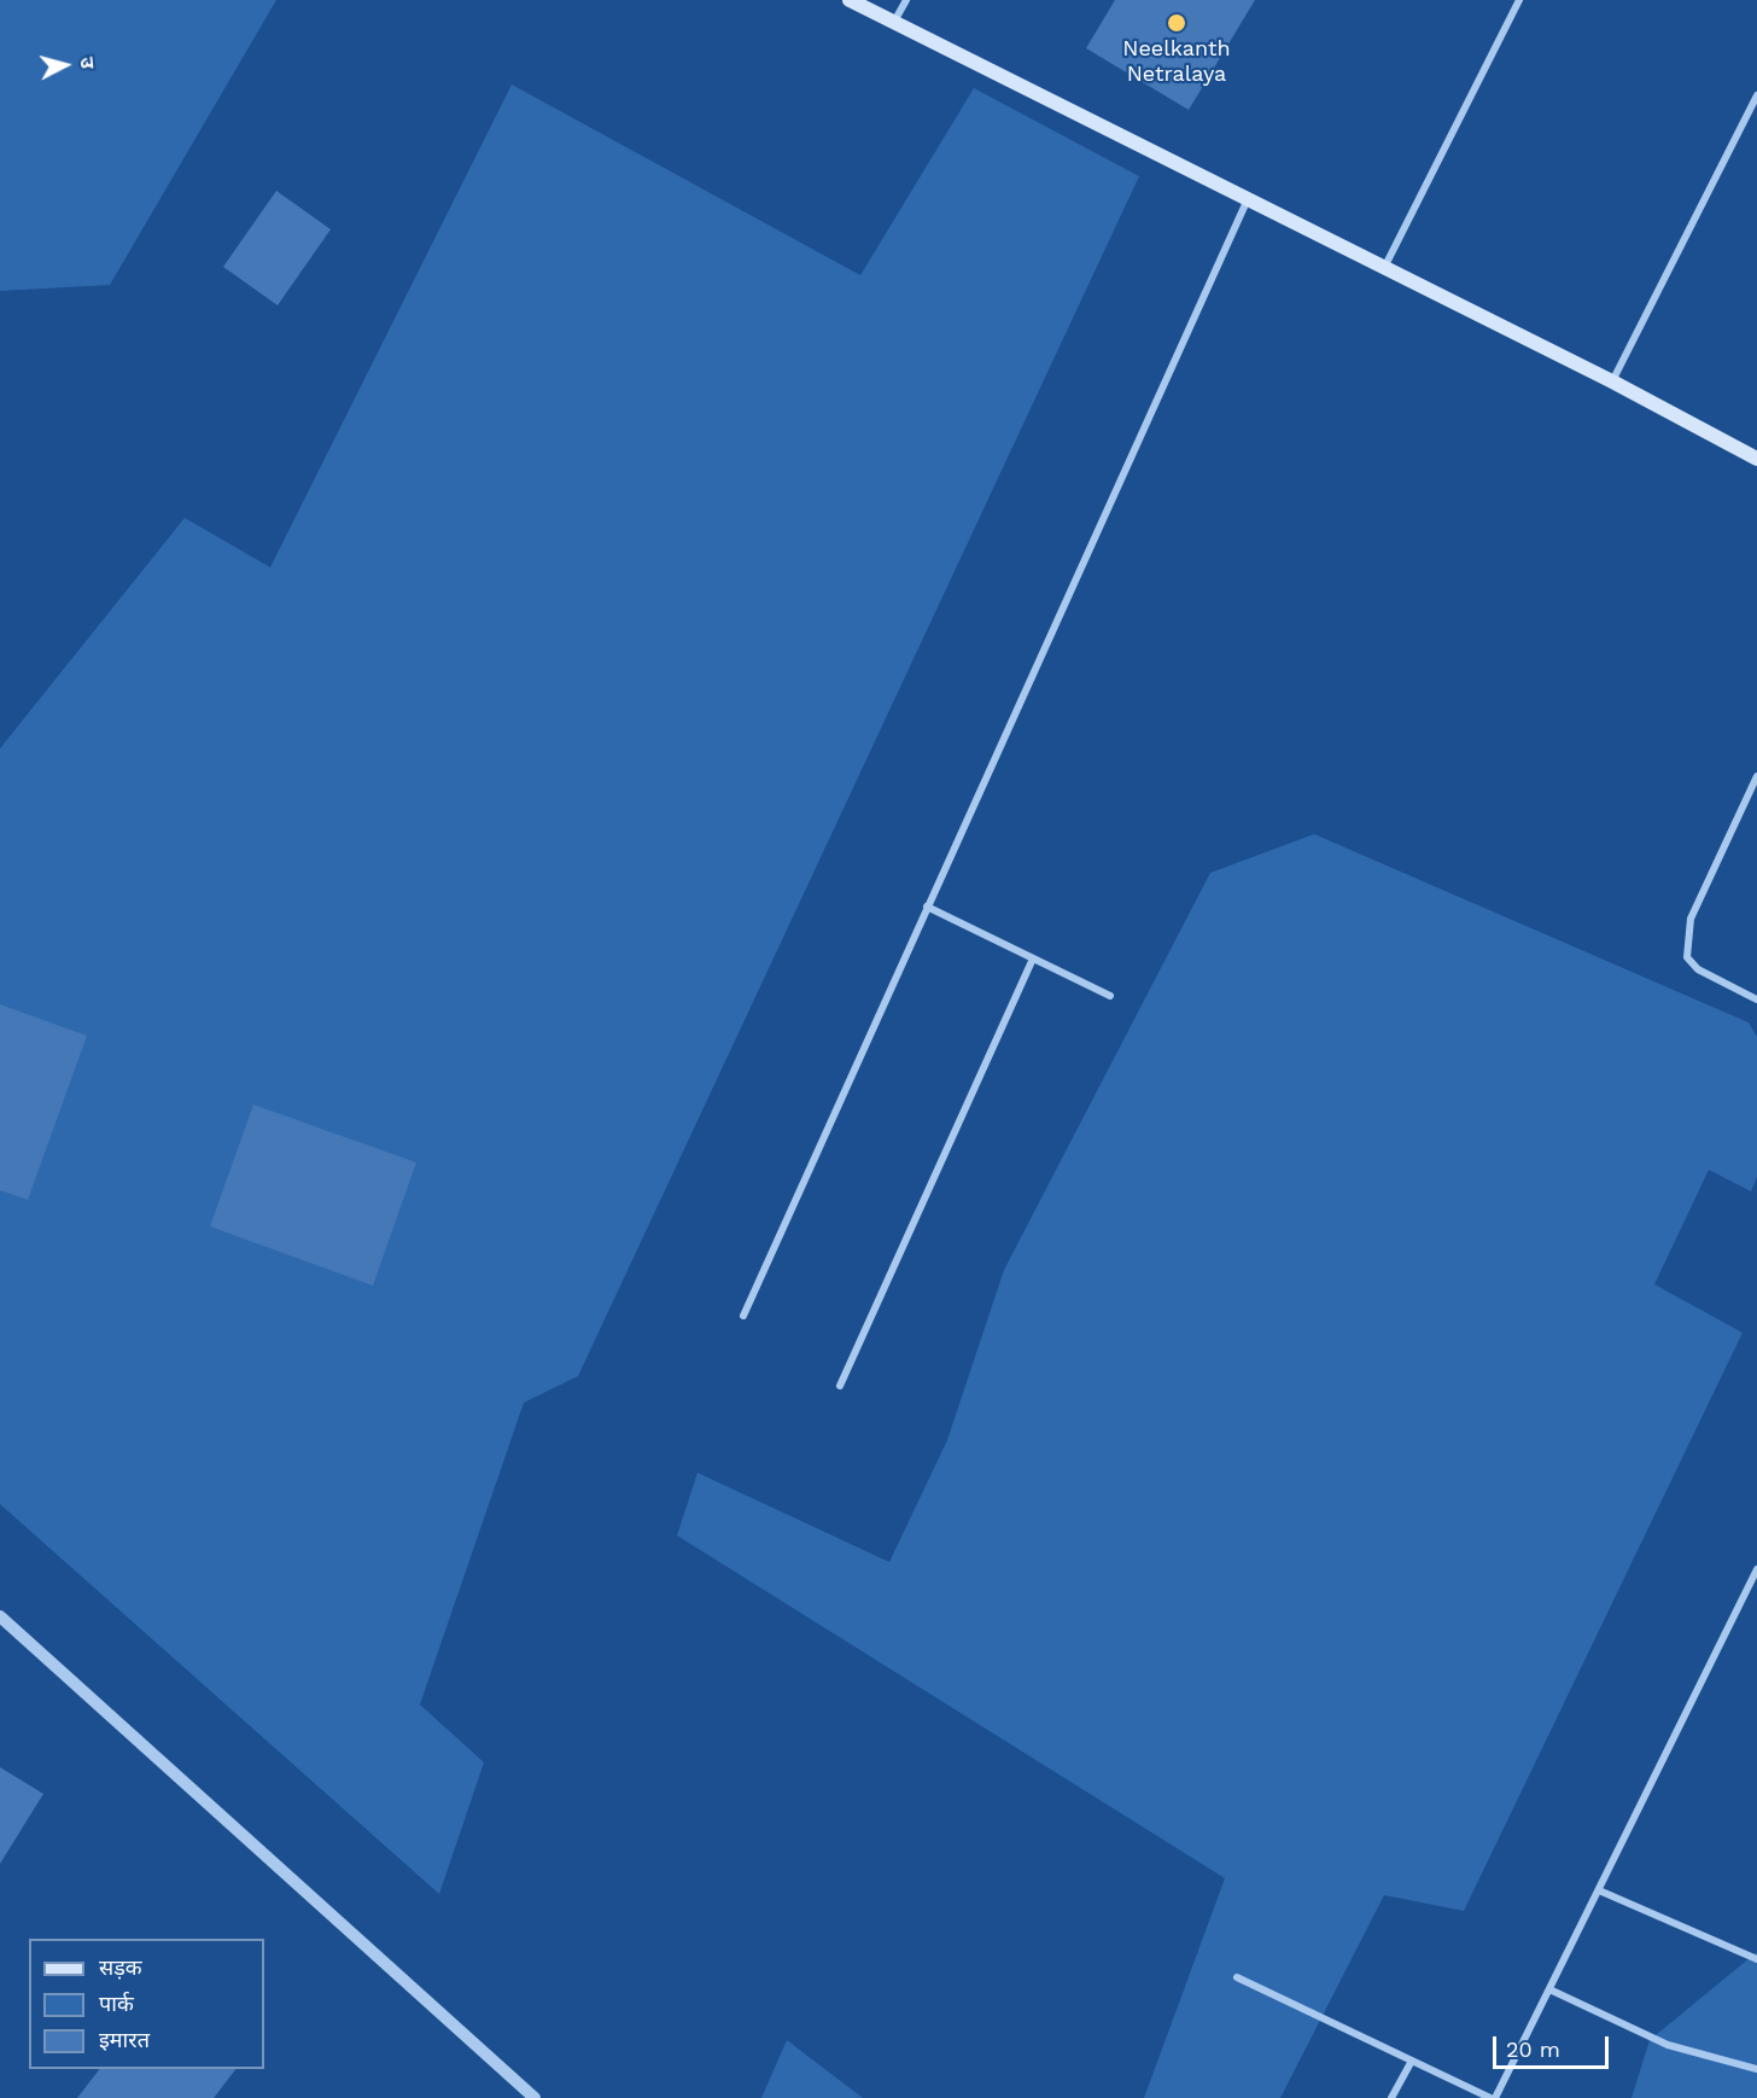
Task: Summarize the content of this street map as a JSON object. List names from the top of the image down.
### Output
{
  "places": ["Neelkanth Netralaya"],
  "legend": ["सड़क", "पार्क", "इमारत"],
  "scale_bar": "20 m",
  "north": "right"
}
